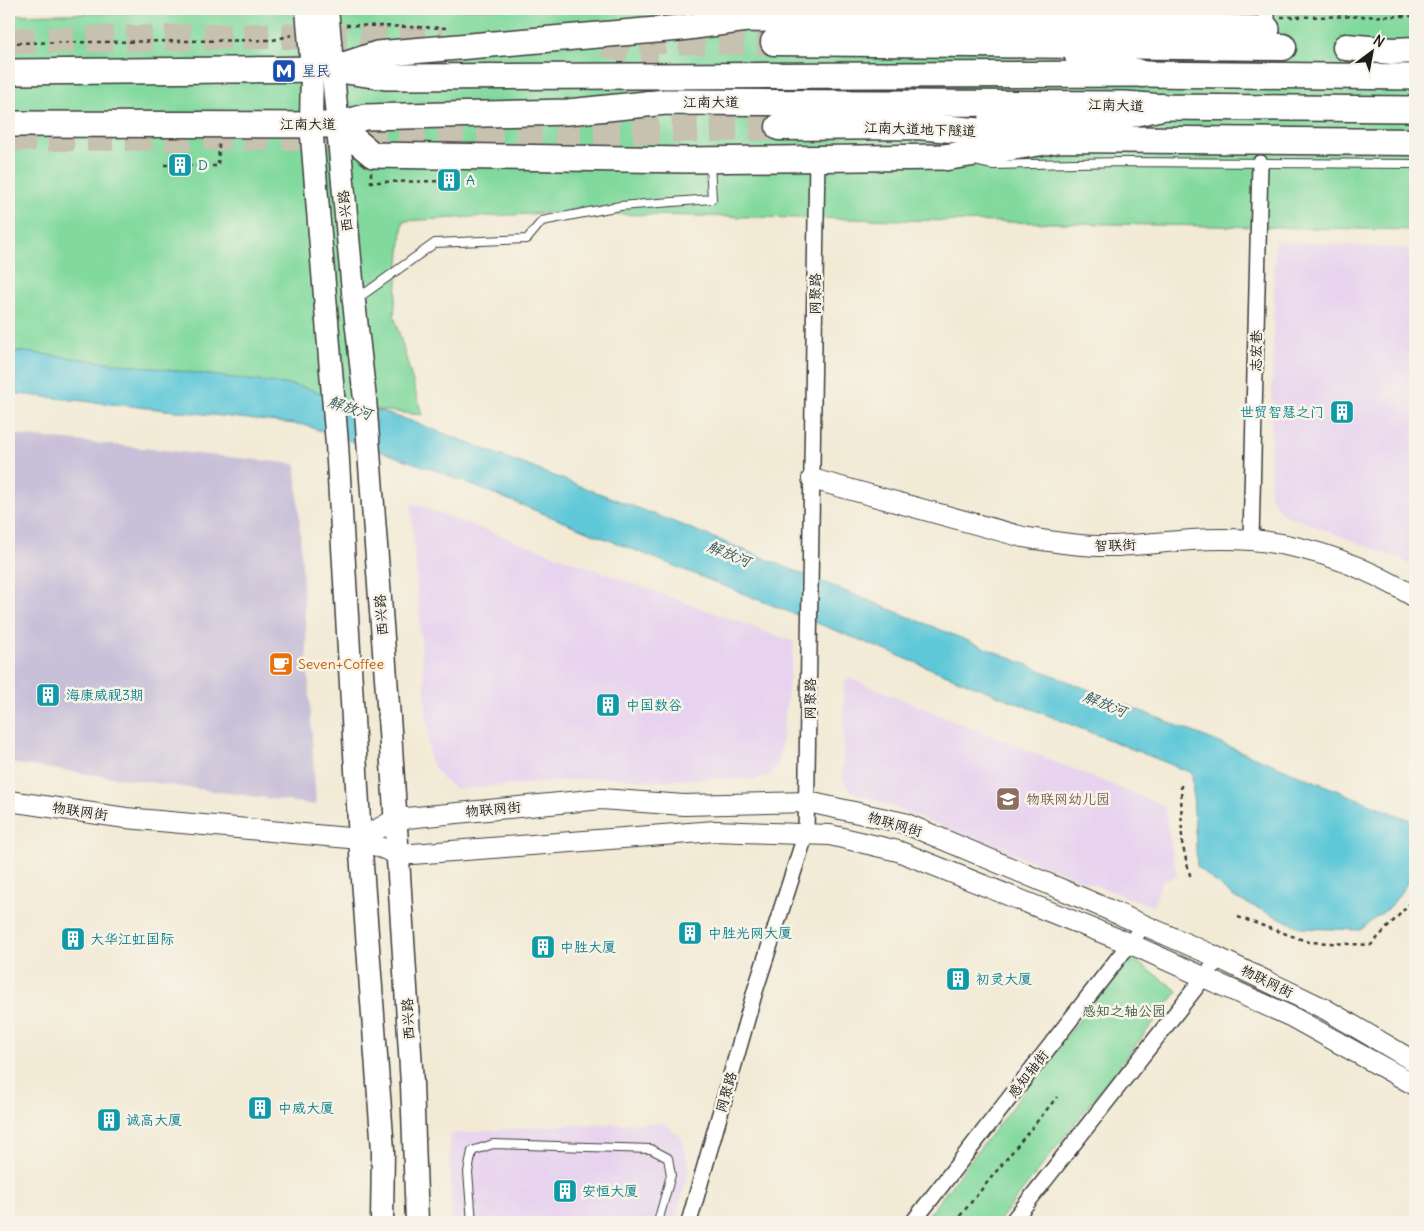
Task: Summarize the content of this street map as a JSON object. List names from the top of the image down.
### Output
{
  "streets": {
    "highway": ["江南大道地下隧道"],
    "main road": ["江南大道", "西兴路"],
    "street": [
      "网聚路",
      "志宏巷",
      "智联街",
      "物联网街",
      "感知轴街"
    ]
  },
  "crossings": [
    ["江南大道", "西兴路"],
    ["西兴路", "物联网街"],
    ["网聚路", "智联街"],
    ["网聚路", "物联网街"],
    ["志宏巷", "智联街"],
    ["物联网街", "感知轴街"]
  ],
  "water": ["解放河"],
  "parks": ["感知之轴公园"],
  "places": {
    "metro station": ["星民"],
    "building": [
      "D",
      "A",
      "世贸智慧之门",
      "海康威视3期",
      "中国数谷",
      "中胜光网大厦",
      "大华江虹国际",
      "中胜大厦",
      "初灵大厦",
      "中威大厦",
      "诚高大厦",
      "安恒大厦"
    ],
    "cafe": ["Seven+Coffee"],
    "school or university": ["物联网幼儿园"]
  },
  "north": "top right"
}
